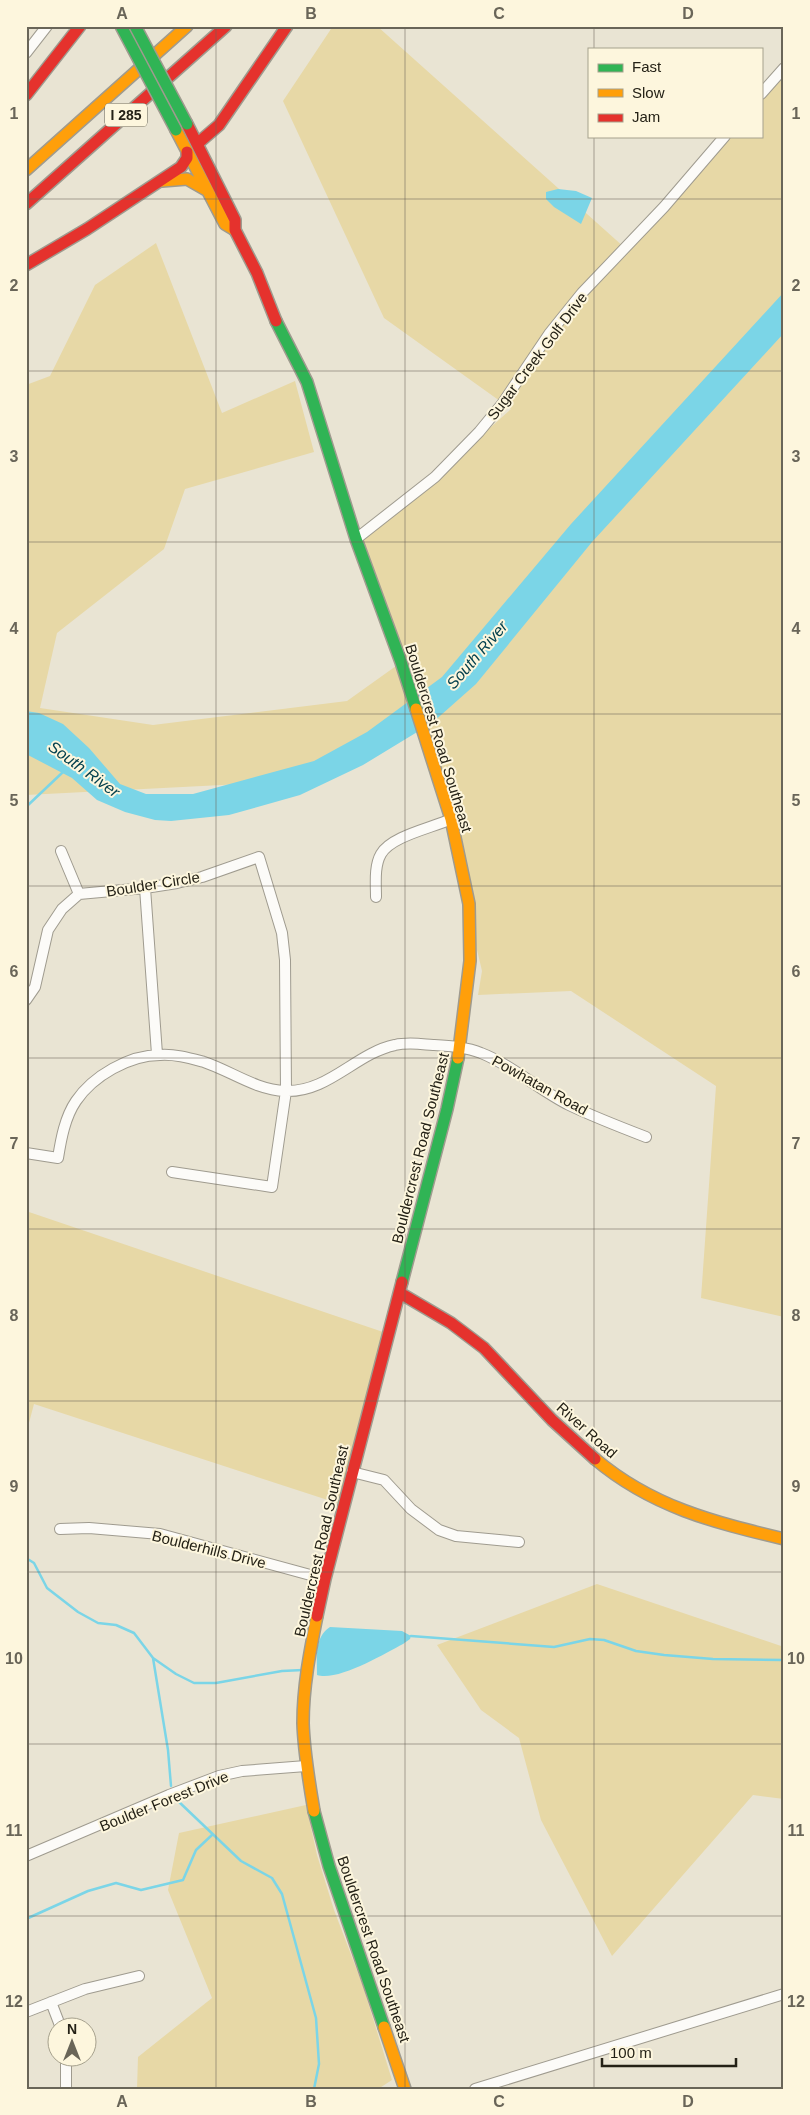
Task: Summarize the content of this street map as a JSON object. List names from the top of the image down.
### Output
{
  "streets": {
    "main road": ["I 285", "Bouldercrest Road Southeast", "River Road"],
    "street": [
      "Sugar Creek Golf Drive",
      "Boulder Circle",
      "Powhatan Road",
      "Boulderhills Drive",
      "Boulder Forest Drive"
    ]
  },
  "crossings": [
    ["Sugar Creek Golf Drive", "Bouldercrest Road Southeast"],
    ["Bouldercrest Road Southeast", "Powhatan Road"],
    ["Bouldercrest Road Southeast", "River Road"],
    ["Bouldercrest Road Southeast", "Boulderhills Drive"],
    ["Bouldercrest Road Southeast", "Boulder Forest Drive"],
    ["Boulder Circle", "Powhatan Road"]
  ],
  "water": ["South River"],
  "legend": ["Fast", "Slow", "Jam"],
  "scale_bar": "100 m",
  "north": "top",
  "grid": {
    "columns": [
      "A",
      "B",
      "C",
      "D"
    ],
    "rows": [
      "1",
      "2",
      "3",
      "4",
      "5",
      "6",
      "7",
      "8",
      "9",
      "10",
      "11",
      "12"
    ]
  }
}
